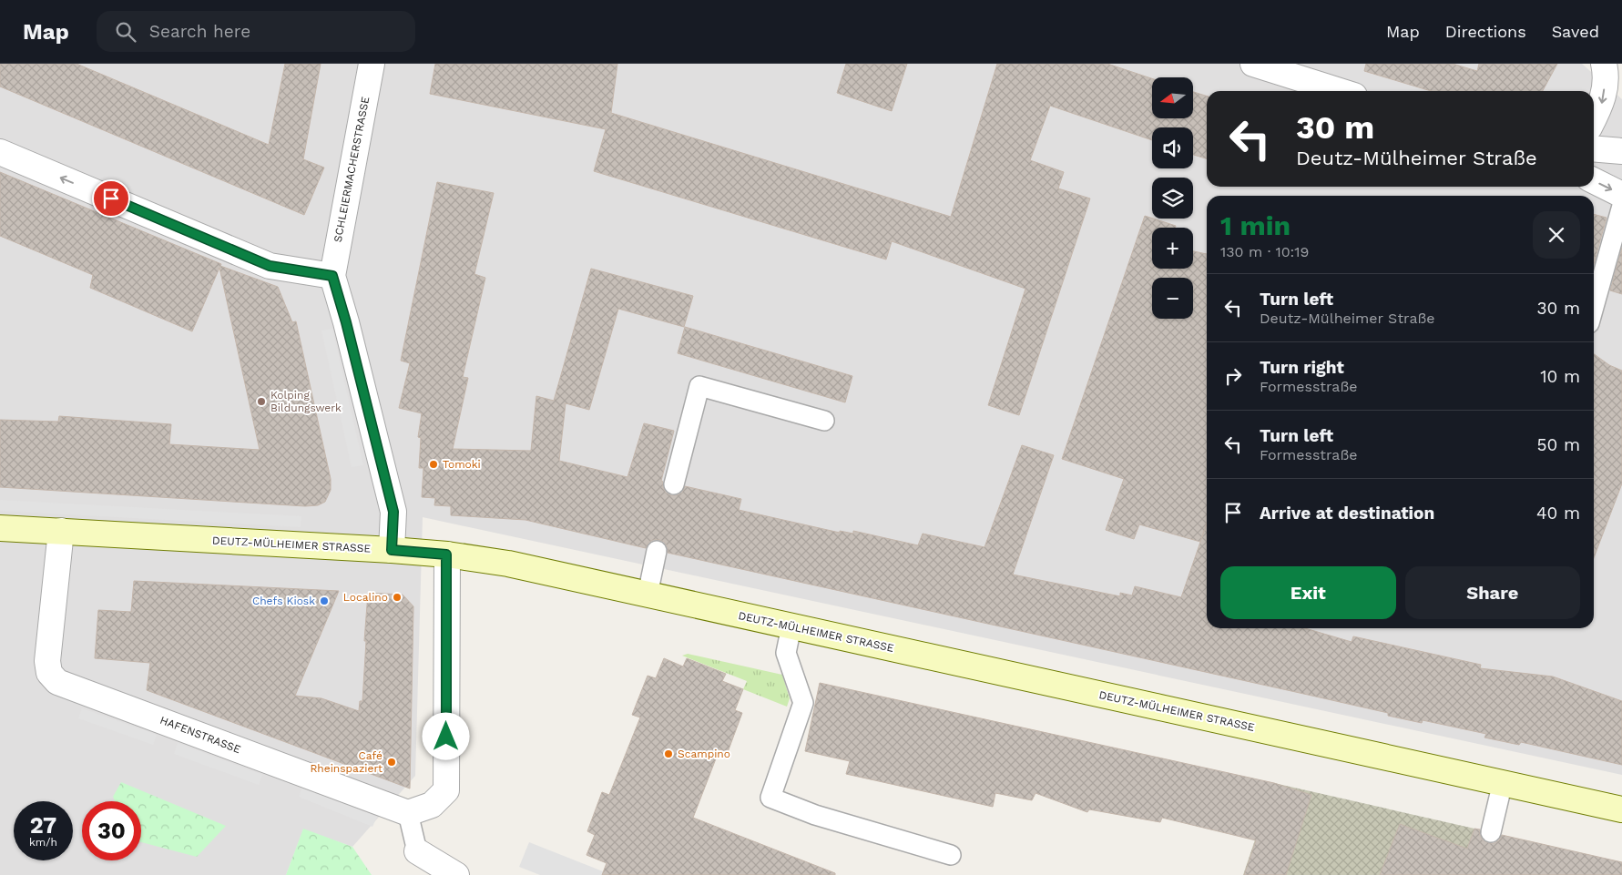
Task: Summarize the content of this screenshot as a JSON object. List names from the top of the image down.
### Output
{
  "streets": {
    "street": ["SCHLEIERMACHERSTRASSE", "DEUTZ-MÜLHEIMER STRASSE", "HAFENSTRASSE"]
  },
  "crossings": [
    ["DEUTZ-MÜLHEIMER STRASSE", "HAFENSTRASSE"]
  ],
  "places": [
    "Kolping Bildungswerk",
    "Tomoki",
    "Localino",
    "Chefs Kiosk",
    "Scampino",
    "Café Rheinspaziert"
  ],
  "north": "left",
  "page": {
    "header": "Map",
    "search": "Search here",
    "nav": ["Map", "Directions", "Saved"],
    "map_buttons": ["+", "−"],
    "turn": ["30 m", "Deutz-Mülheimer Straße"],
    "heading": ["1 min", "130 m · 10:19"],
    "list": [
      {
        "name": "Turn left",
        "note": "Deutz-Mülheimer Straße",
        "value": "30 m"
      },
      {
        "name": "Turn right",
        "note": "Formesstraße",
        "value": "10 m"
      },
      {
        "name": "Turn left",
        "note": "Formesstraße",
        "value": "50 m"
      },
      {
        "name": "Arrive at destination",
        "value": "40 m"
      }
    ],
    "buttons": ["Exit", "Share"],
    "speed": "27 km/h",
    "limit": "30"
  }
}
